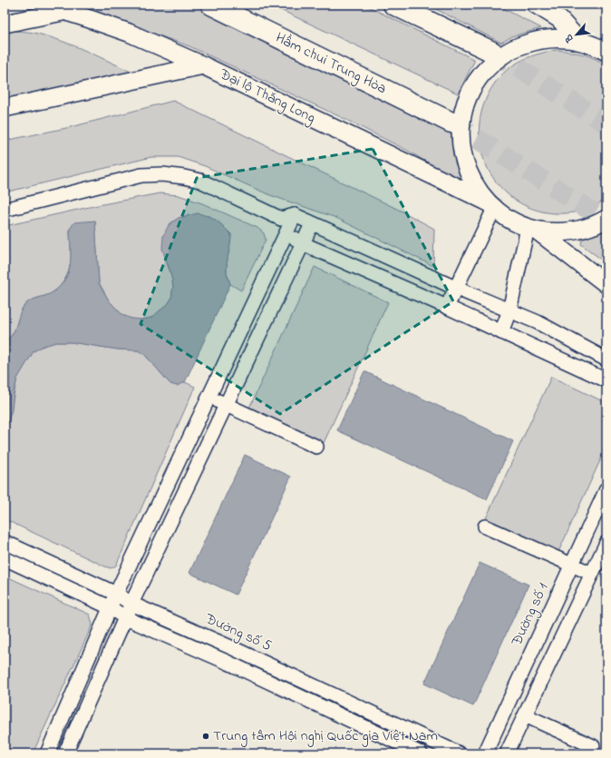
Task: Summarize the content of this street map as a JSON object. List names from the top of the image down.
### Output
{
  "streets": {
    "highway": ["Hầm chui Trung Hòa"],
    "main road": ["Đại lộ Thăng Long"],
    "lane": ["Đường số 1", "Đường số 5"]
  },
  "places": ["Trung tâm Hội nghị Quốc gia Việt Nam"],
  "north": "bottom left"
}
